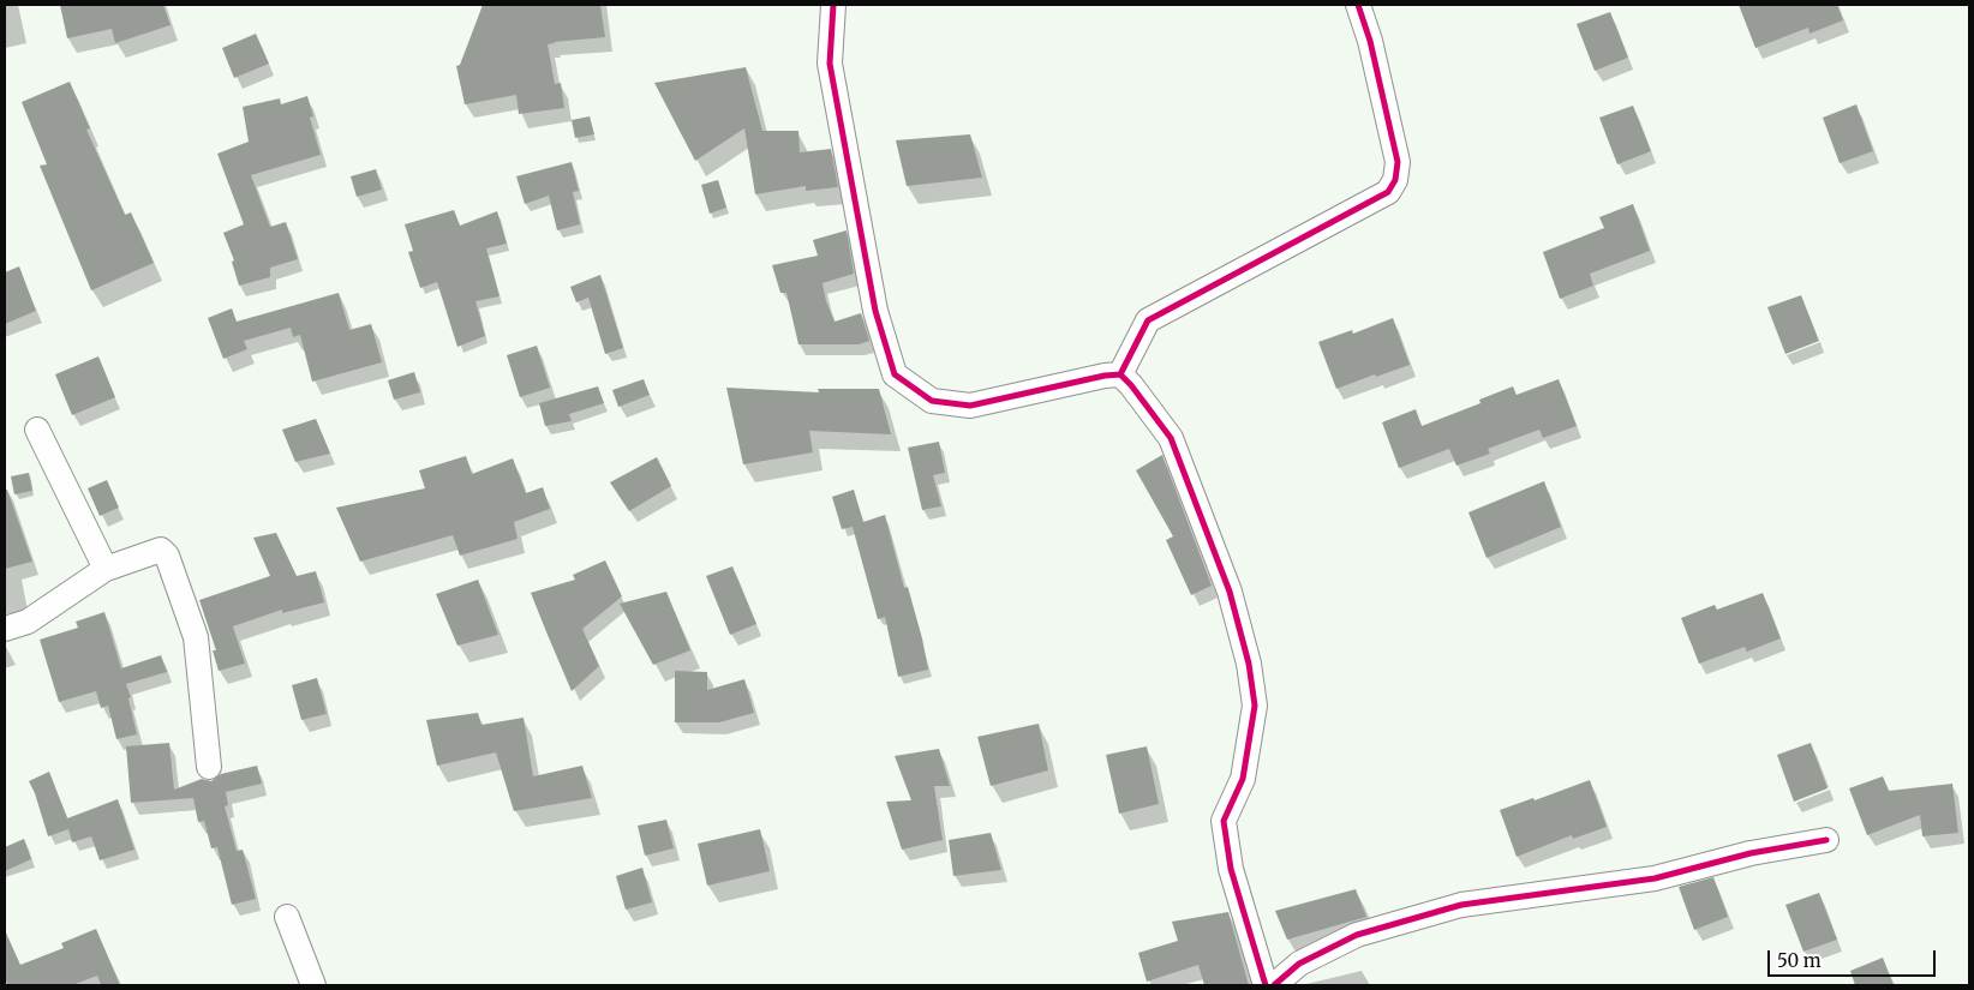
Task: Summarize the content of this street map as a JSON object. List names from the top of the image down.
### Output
{
  "scale_bar": "50 m"
}
